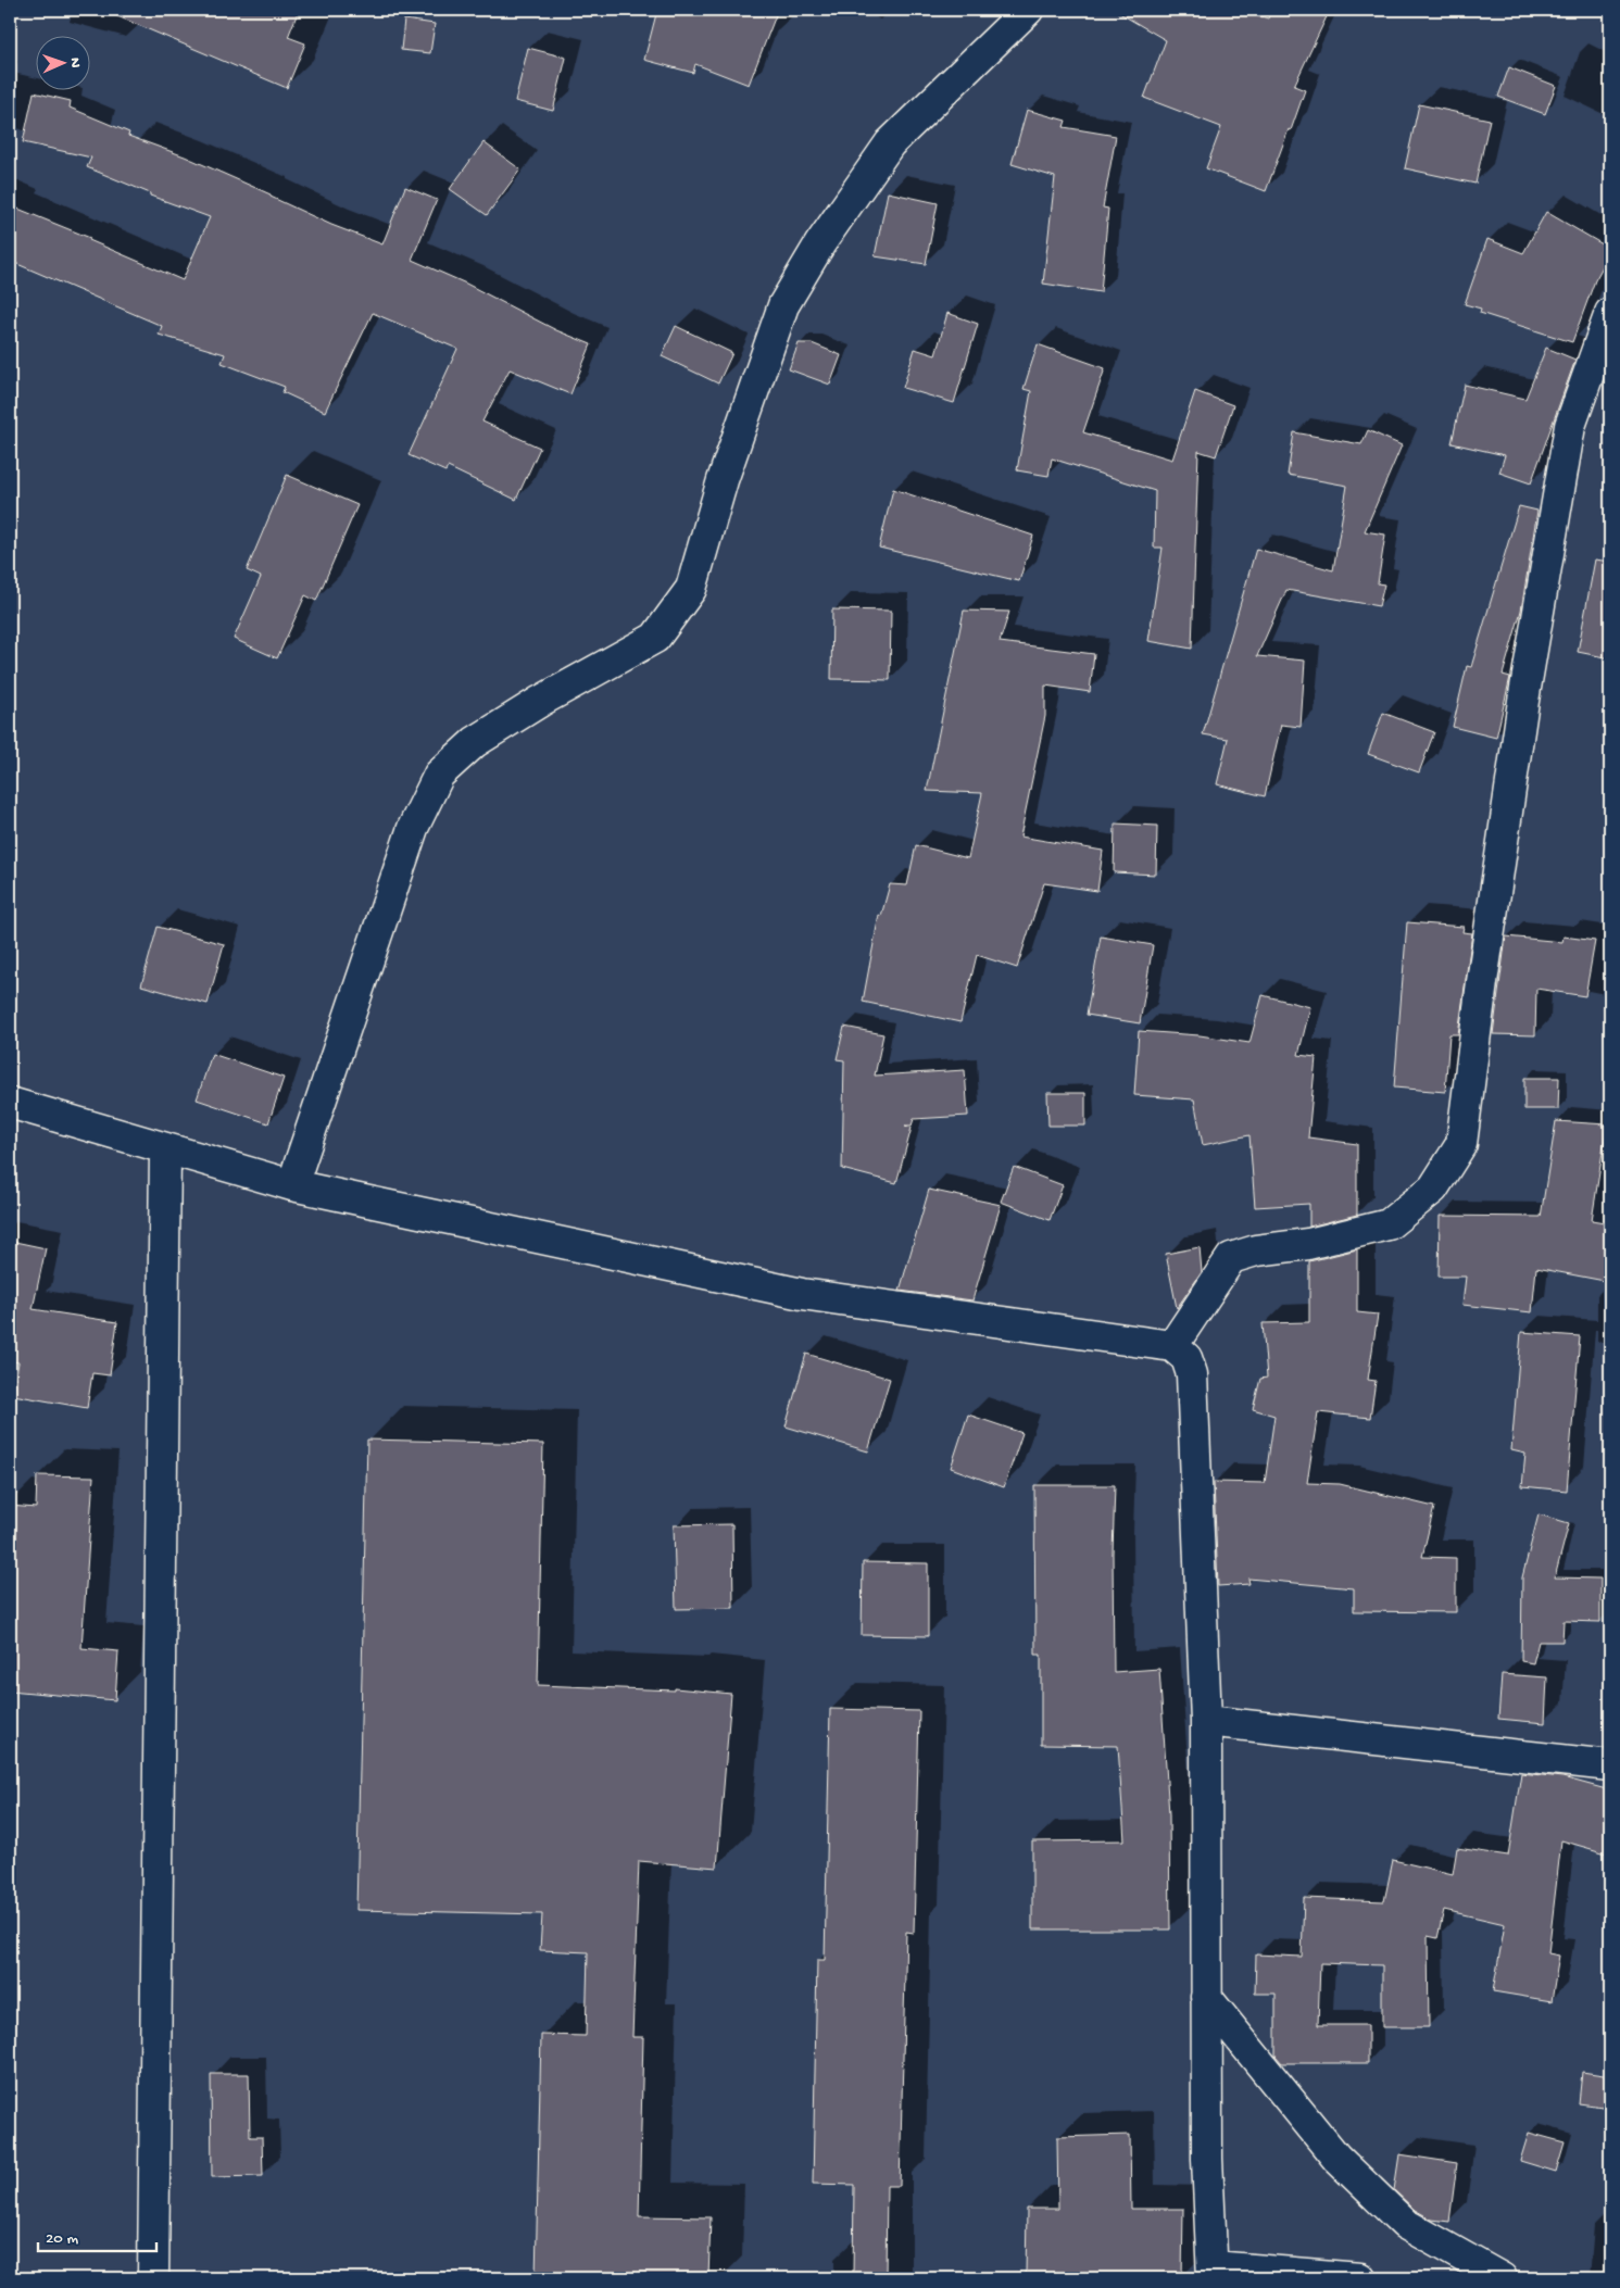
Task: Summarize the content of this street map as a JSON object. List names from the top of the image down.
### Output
{
  "scale_bar": "20 m",
  "north": "right"
}
